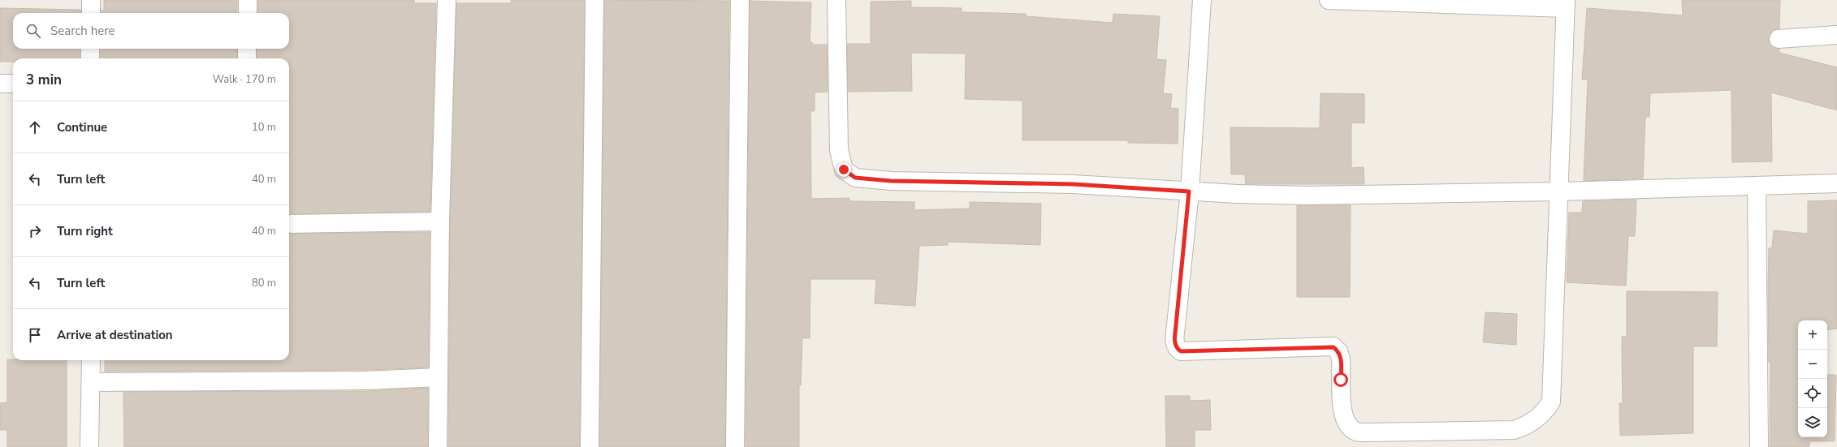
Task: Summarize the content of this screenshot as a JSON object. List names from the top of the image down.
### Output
{
  "page": {
    "search": "Search here",
    "heading": ["3 min", "Walk · 170 m"],
    "list": [
      ["Continue", "10 m"],
      ["Turn left", "40 m"],
      ["Turn right", "40 m"],
      ["Turn left", "80 m"],
      "Arrive at destination"
    ],
    "map_buttons": ["+", "−"]
  }
}
